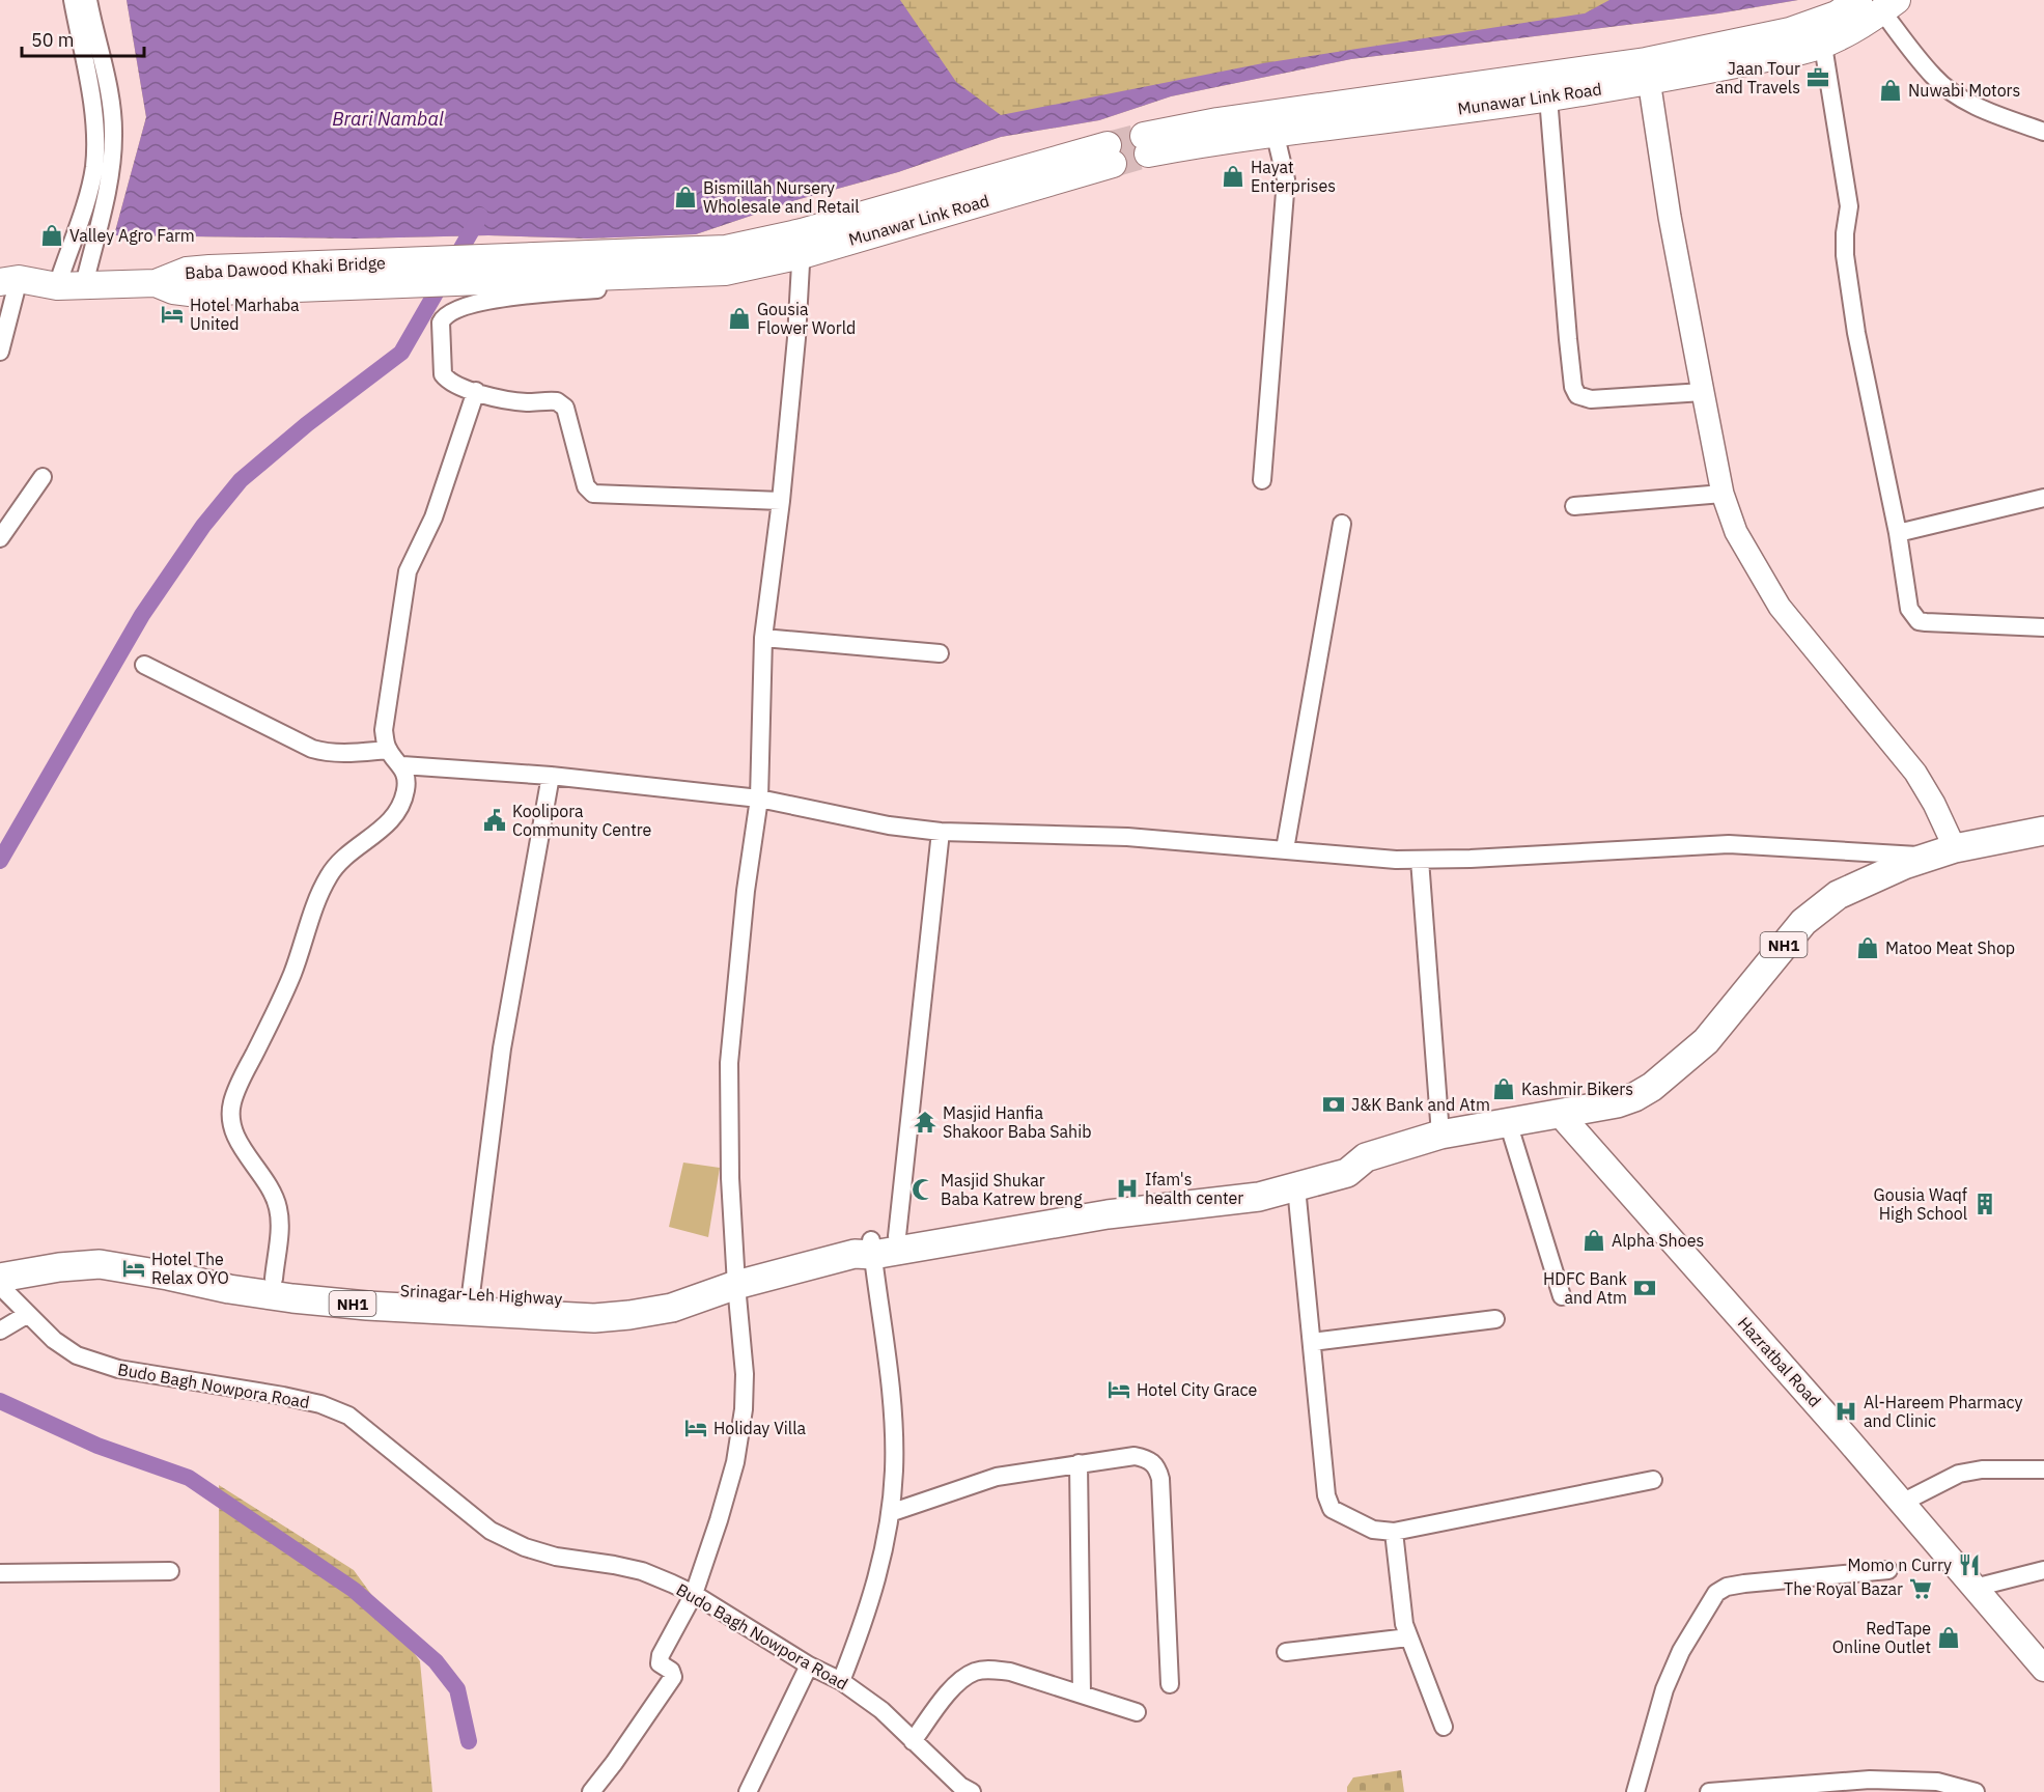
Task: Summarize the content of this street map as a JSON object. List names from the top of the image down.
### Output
{
  "streets": {
    "highway": ["NH1", "Srinagar-Leh Highway"],
    "main road": ["Munawar Link Road", "Baba Dawood Khaki Bridge", "Hazratbal Road"],
    "street": ["Budo Bagh Nowpora Road"]
  },
  "crossings": [
    ["Munawar Link Road", "Baba Dawood Khaki Bridge"],
    ["NH1", "Srinagar-Leh Highway"],
    ["NH1", "Hazratbal Road"]
  ],
  "water": ["Brari Nambal"],
  "places": {
    "office": ["Jaan Tour and Travels"],
    "shop": [
      "Nuwabi Motors",
      "Hayat Enterprises",
      "Bismillah Nursery Wholesale and Retail",
      "Valley Agro Farm",
      "Gousia Flower World",
      "Matoo Meat Shop",
      "Kashmir Bikers",
      "Alpha Shoes",
      "RedTape Online Outlet"
    ],
    "hotel": [
      "Hotel Marhaba United",
      "Hotel The Relax OYO",
      "Hotel City Grace",
      "Holiday Villa"
    ],
    "public building": ["Koolipora Community Centre"],
    "bank": ["J&K Bank and Atm", "HDFC Bank and Atm"],
    "temple": ["Masjid Hanfia Shakoor Baba Sahib"],
    "hospital": ["Ifam's health center", "Al-Hareem Pharmacy and Clinic"],
    "mosque": ["Masjid Shukar Baba Katrew breng"],
    "building": ["Gousia Waqf High School"],
    "restaurant": ["Momo n Curry"],
    "supermarket": ["The Royal Bazar"]
  },
  "scale_bar": "50 m"
}
